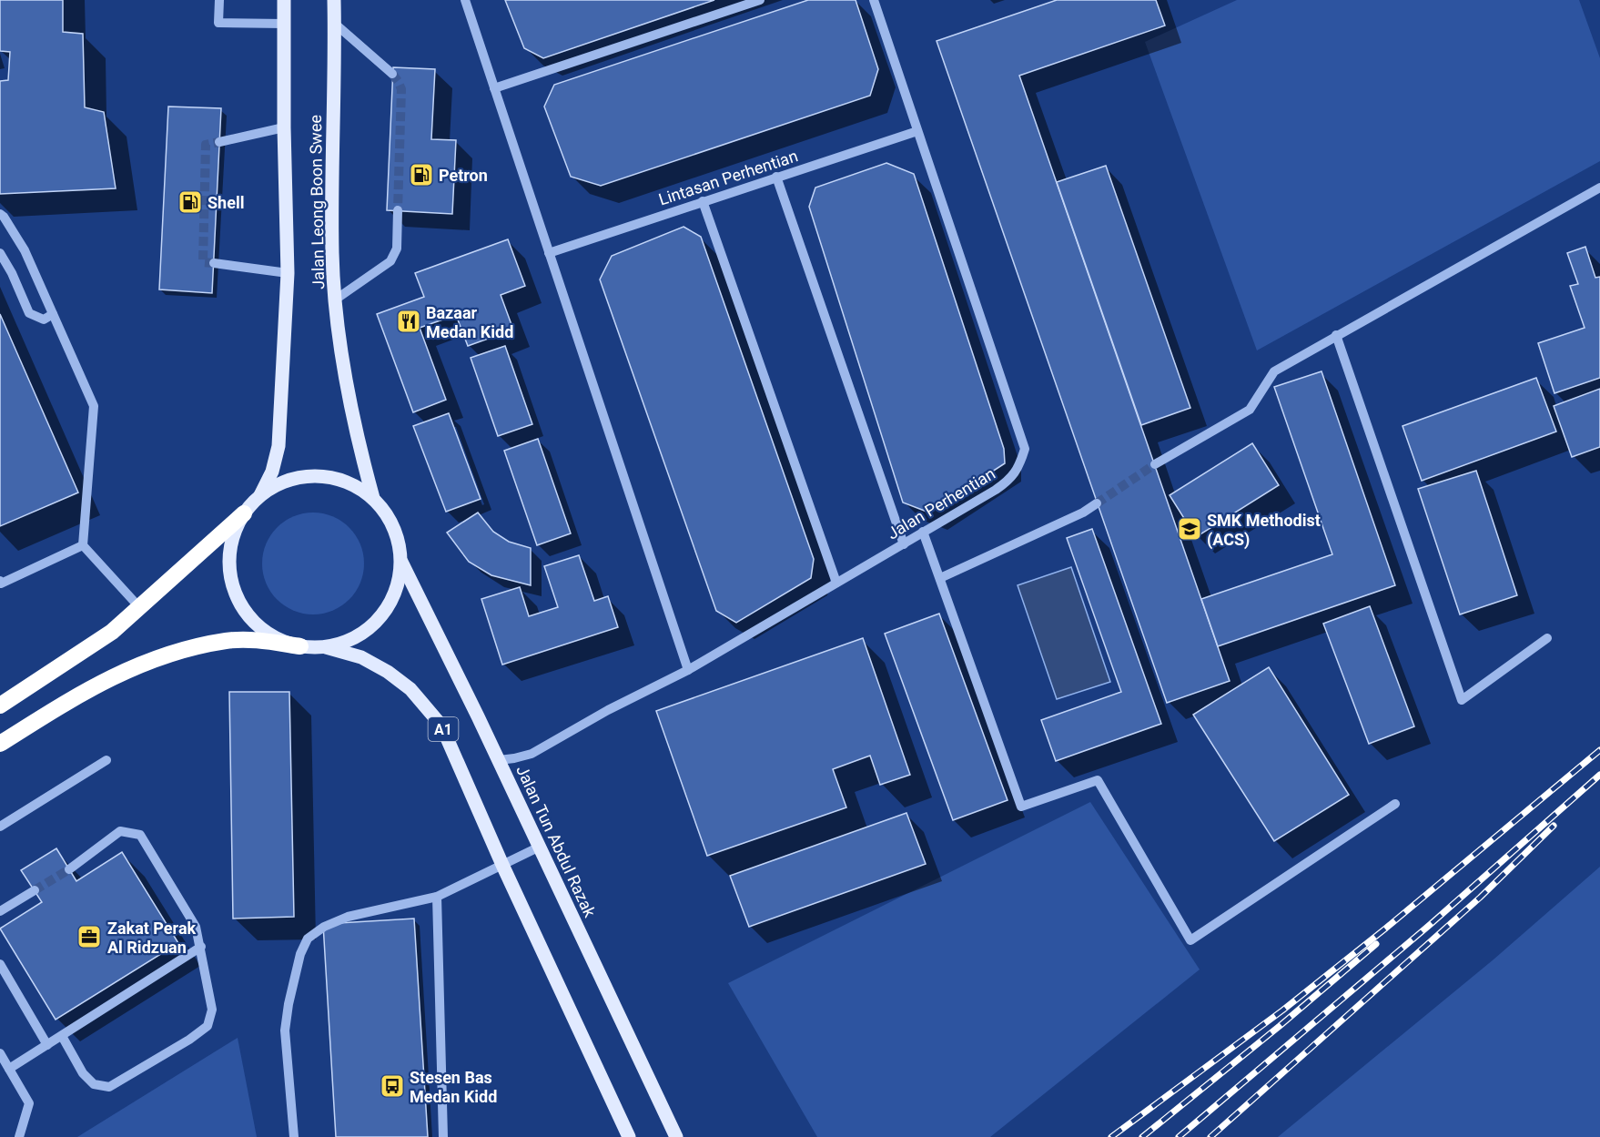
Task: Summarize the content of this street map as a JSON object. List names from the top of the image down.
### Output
{
  "streets": {
    "main road": ["Jalan Leong Boon Swee", "A1", "Jalan Tun Abdul Razak"],
    "street": ["Lintasan Perhentian", "Jalan Perhentian"]
  },
  "crossings": [
    ["Lintasan Perhentian", "Jalan Perhentian"],
    ["Jalan Leong Boon Swee", "A1"],
    ["Jalan Leong Boon Swee", "Jalan Tun Abdul Razak"],
    ["Jalan Perhentian", "Jalan Tun Abdul Razak"],
    ["A1", "Jalan Tun Abdul Razak"]
  ],
  "places": {
    "fuel station": ["Petron", "Shell"],
    "restaurant": ["Bazaar Medan Kidd"],
    "school or university": ["SMK Methodist (ACS)"],
    "office": ["Zakat Perak Al Ridzuan"],
    "bus stop": ["Stesen Bas Medan Kidd"]
  }
}
